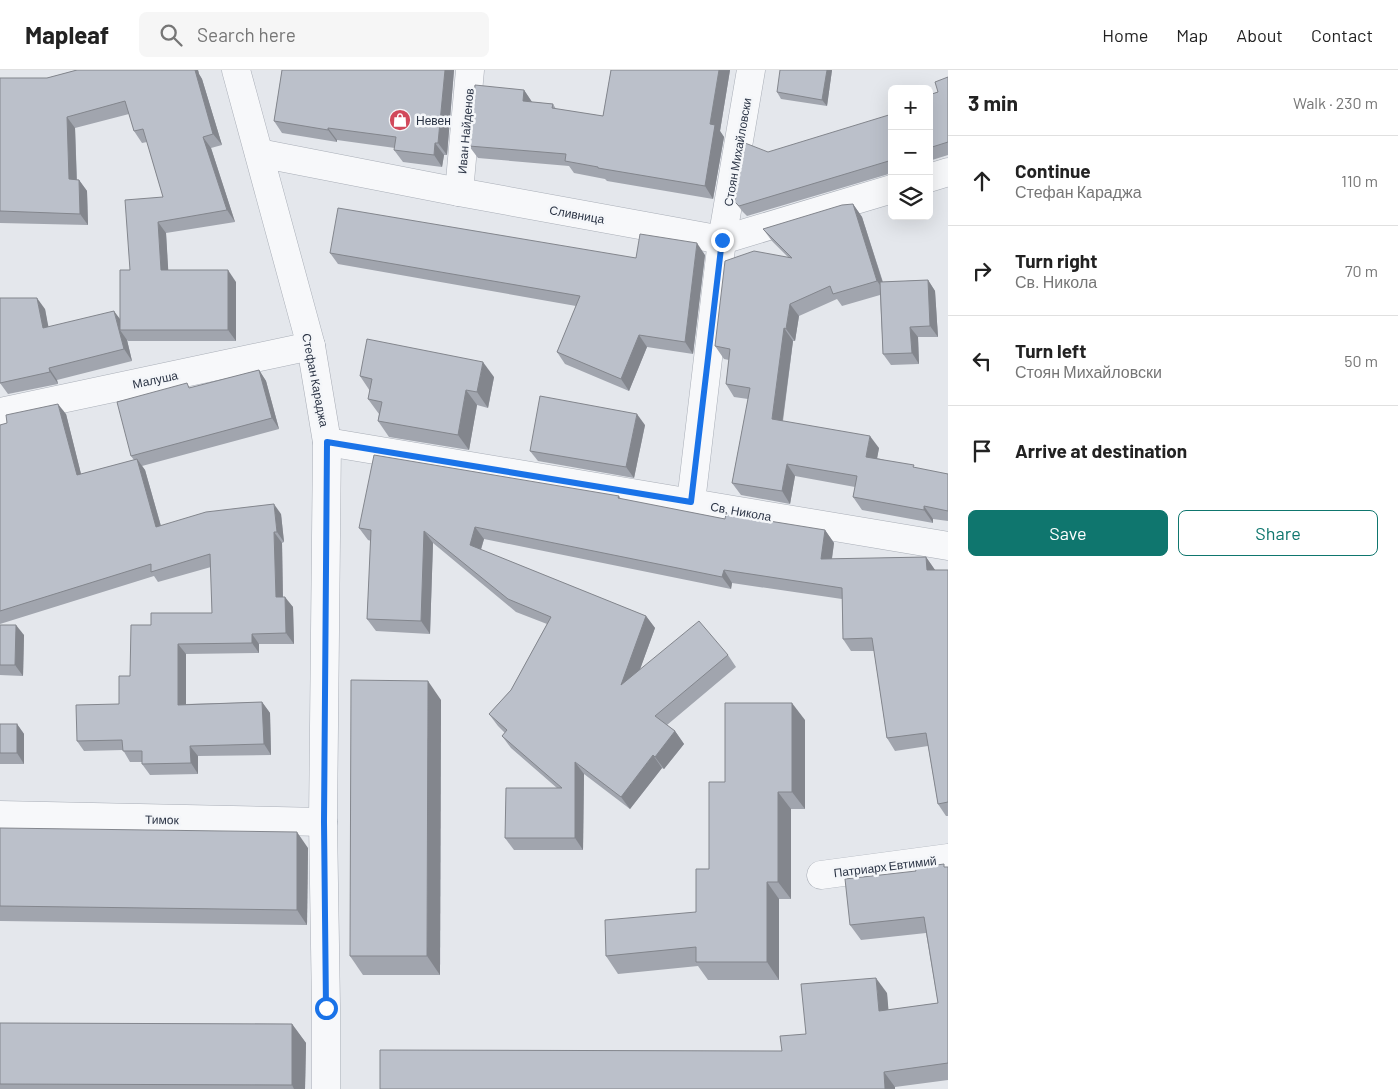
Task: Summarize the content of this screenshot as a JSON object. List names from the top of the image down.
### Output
{
  "streets": {
    "street": [
      "Иван Найденов",
      "Стоян Михайловски",
      "Сливница",
      "Малуша",
      "Стефан Караджа",
      "Св. Никола",
      "Тимок",
      "Патриарх Евтимий"
    ]
  },
  "crossings": [
    ["Иван Найденов", "Сливница"],
    ["Стоян Михайловски", "Сливница"],
    ["Стоян Михайловски", "Св. Никола"],
    ["Сливница", "Стефан Караджа"],
    ["Малуша", "Стефан Караджа"],
    ["Стефан Караджа", "Св. Никола"],
    ["Стефан Караджа", "Тимок"]
  ],
  "places": {
    "shop": ["Невен"]
  },
  "page": {
    "header": "Mapleaf",
    "search": "Search here",
    "nav": [
      "Home",
      "Map",
      "About",
      "Contact"
    ],
    "heading": ["3 min", "Walk · 230 m"],
    "map_buttons": ["+", "−"],
    "list": [
      ["Continue", "Стефан Караджа", "110 m"],
      ["Turn right", "Св. Никола", "70 m"],
      ["Turn left", "Стоян Михайловски", "50 m"],
      "Arrive at destination"
    ],
    "buttons": ["Save", "Share"]
  }
}
